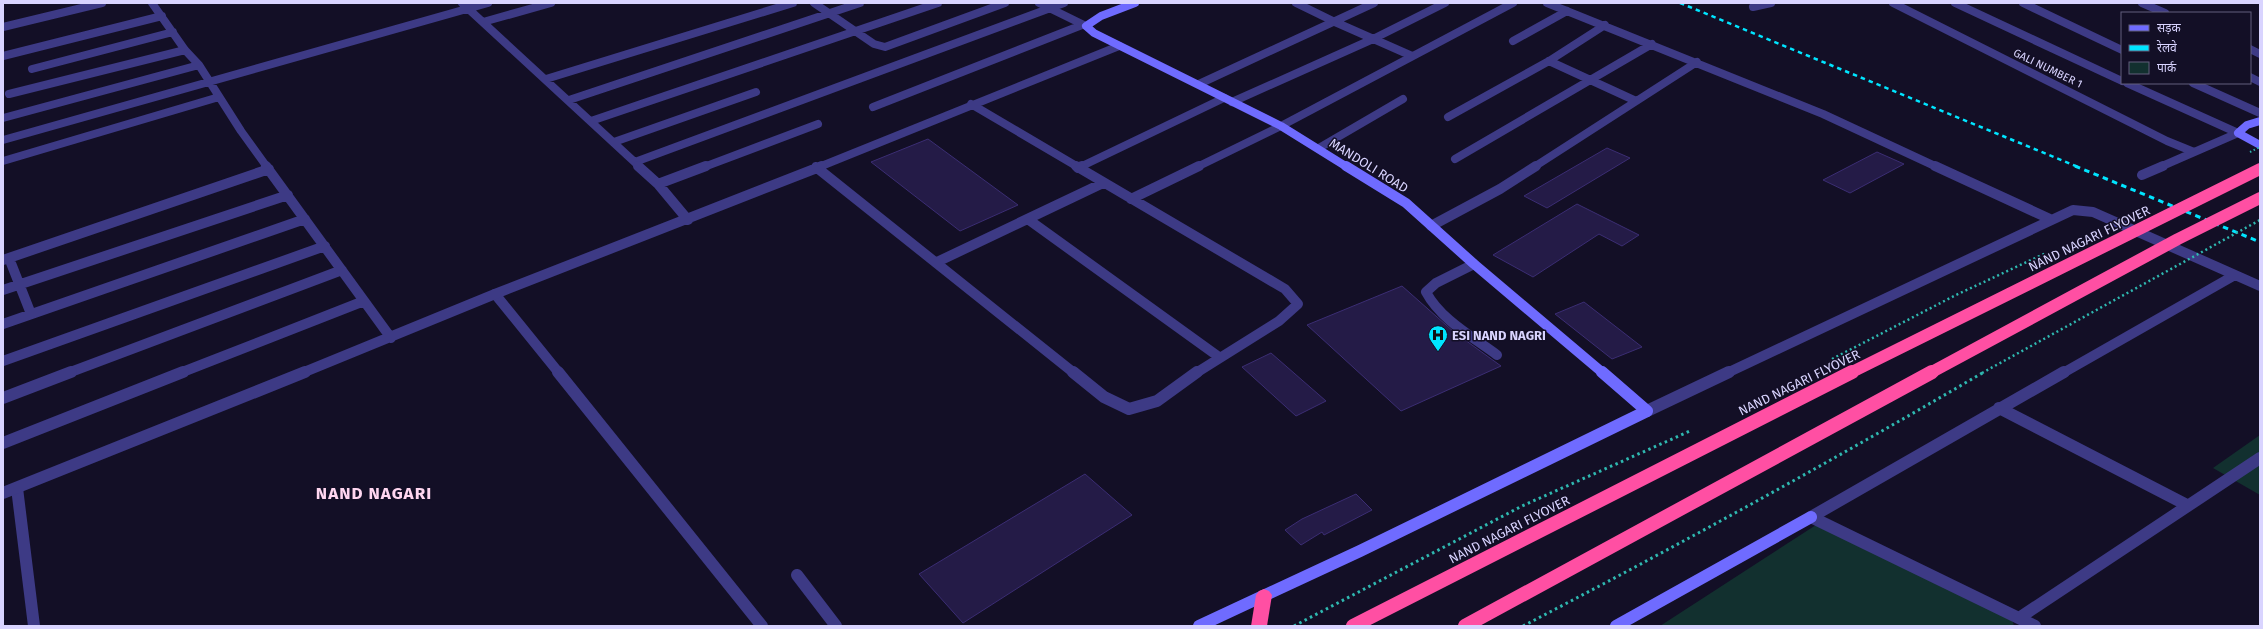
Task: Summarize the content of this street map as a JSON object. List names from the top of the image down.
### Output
{
  "streets": {
    "highway": ["NAND NAGARI FLYOVER"],
    "street": ["GALI NUMBER 1", "MANDOLI ROAD"]
  },
  "districts": ["NAND NAGARI"],
  "places": {
    "hospital": ["ESI NAND NAGRI"]
  },
  "legend": ["सड़क", "रेलवे", "पार्क"]
}
